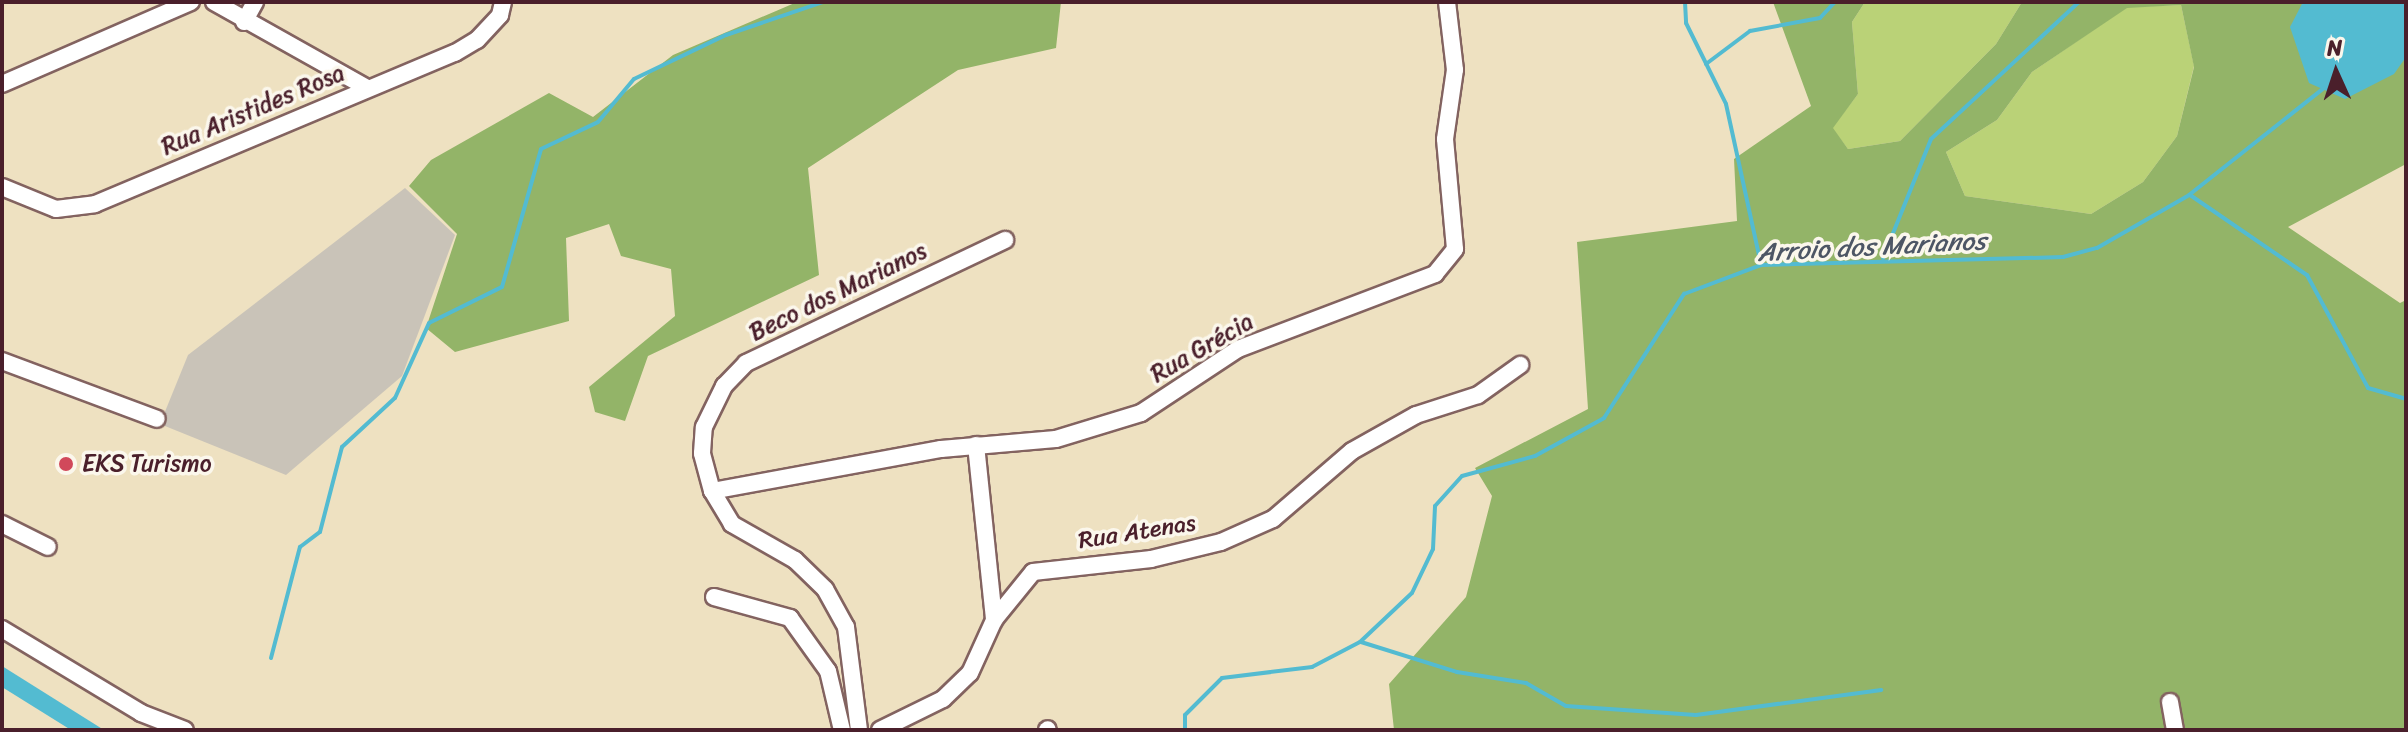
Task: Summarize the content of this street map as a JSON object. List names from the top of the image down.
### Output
{
  "streets": {
    "street": [
      "Rua Aristides Rosa",
      "Beco dos Marianos",
      "Rua Grécia",
      "Rua Atenas"
    ]
  },
  "crossings": [
    ["Beco dos Marianos", "Rua Grécia"]
  ],
  "water": ["Arroio dos Marianos"],
  "places": ["EKS Turismo"],
  "north": "top"
}
